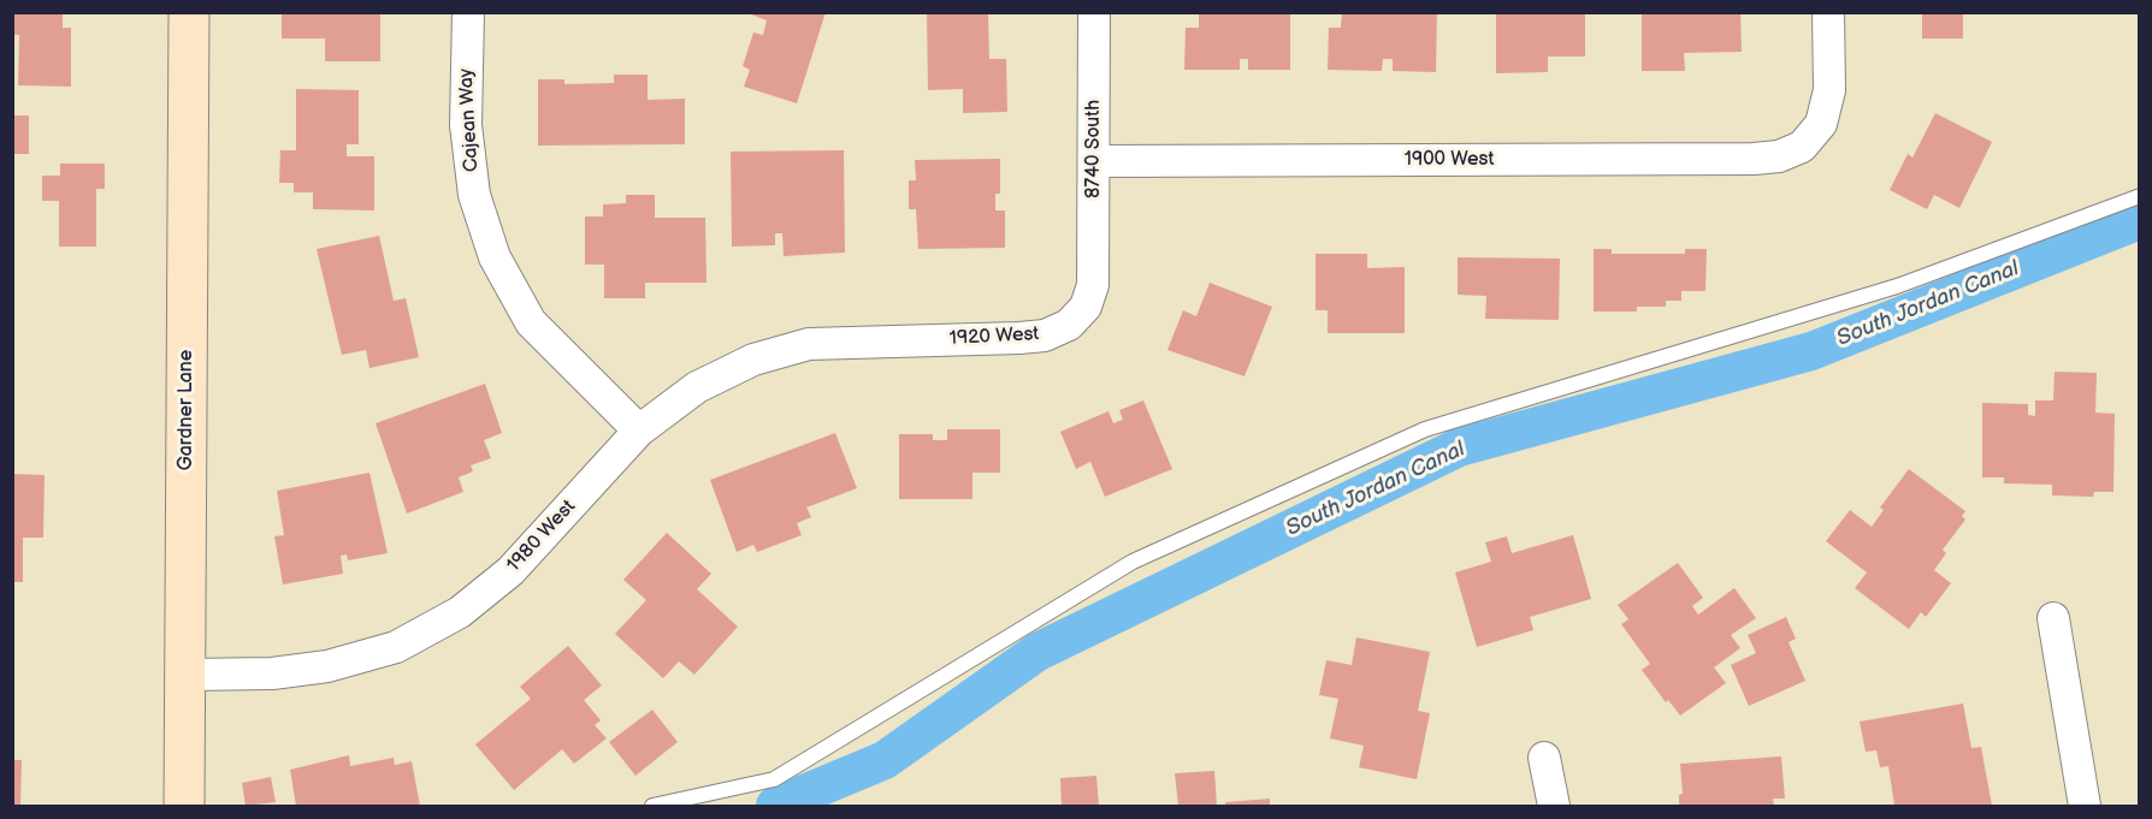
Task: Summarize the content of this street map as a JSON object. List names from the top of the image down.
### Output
{
  "streets": {
    "street": [
      "Cajean Way",
      "8740 South",
      "1900 West",
      "1920 West",
      "Gardner Lane",
      "1980 West"
    ]
  },
  "crossings": [
    ["Cajean Way", "1980 West"],
    ["8740 South", "1900 West"],
    ["8740 South", "1920 West"],
    ["1920 West", "1980 West"],
    ["Gardner Lane", "1980 West"]
  ],
  "water": ["South Jordan Canal"]
}
